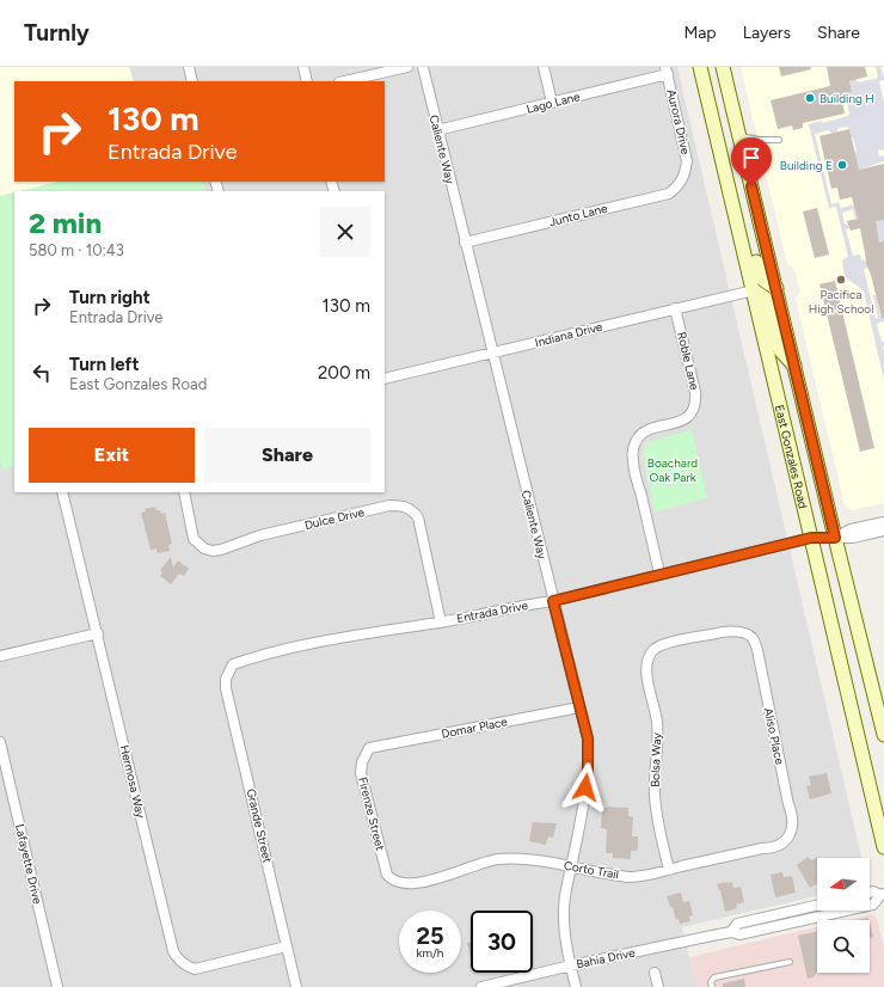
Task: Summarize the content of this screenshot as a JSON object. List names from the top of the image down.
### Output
{
  "streets": {
    "main road": ["East Gonzales Road"],
    "street": [
      "Lago Lane",
      "Aurora Drive",
      "Caliente Way",
      "Junto Lane",
      "Indiana Drive",
      "Roble Lane",
      "Dulce Drive",
      "Entrada Drive",
      "Domar Place",
      "Aliso Place",
      "Bolsa Way",
      "Hermosa Way",
      "Firenze Street",
      "Grande Street",
      "Lafayette Drive",
      "Corto Trail",
      "Bahia Drive"
    ]
  },
  "crossings": [
    ["Lago Lane", "Aurora Drive"],
    ["Lago Lane", "Caliente Way"],
    ["Aurora Drive", "Junto Lane"],
    ["Caliente Way", "Junto Lane"],
    ["Caliente Way", "Indiana Drive"],
    ["Caliente Way", "Entrada Drive"],
    ["Caliente Way", "Domar Place"],
    ["Caliente Way", "Corto Trail"],
    ["Caliente Way", "Bahia Drive"],
    ["Indiana Drive", "Roble Lane"],
    ["Indiana Drive", "East Gonzales Road"],
    ["Roble Lane", "Entrada Drive"],
    ["East Gonzales Road", "Entrada Drive"],
    ["Dulce Drive", "Entrada Drive"],
    ["Entrada Drive", "Grande Street"],
    ["Domar Place", "Firenze Street"],
    ["Aliso Place", "Bolsa Way"],
    ["Aliso Place", "Corto Trail"],
    ["Bolsa Way", "Corto Trail"],
    ["Hermosa Way", "Grande Street"],
    ["Firenze Street", "Corto Trail"]
  ],
  "parks": ["Boachard Oak Park"],
  "places": ["Building H", "Building E", "Pacifica High School"],
  "north": "left",
  "page": {
    "header": "Turnly",
    "nav": ["Map", "Layers", "Share"],
    "turn": ["130 m", "Entrada Drive"],
    "heading": ["2 min", "580 m · 10:43"],
    "list": [
      {
        "name": "Turn right",
        "note": "Entrada Drive",
        "value": "130 m"
      },
      {
        "name": "Turn left",
        "note": "East Gonzales Road",
        "value": "200 m"
      }
    ],
    "buttons": ["Exit", "Share"],
    "speed": "25 km/h",
    "limit": "30"
  }
}
